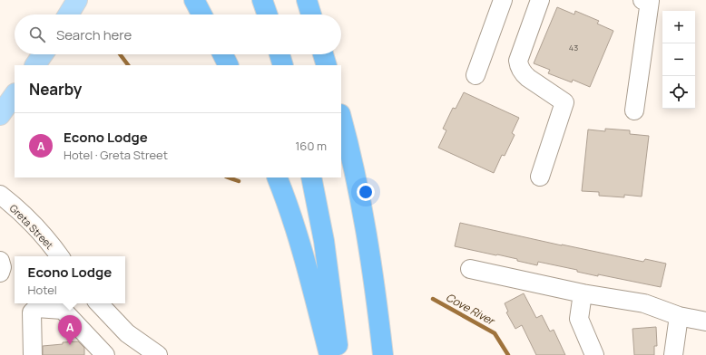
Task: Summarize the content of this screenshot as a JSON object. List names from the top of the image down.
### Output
{
  "streets": {
    "street": ["Greta Street"]
  },
  "water": ["Cove River"],
  "house_numbers": ["43"],
  "page": {
    "map_buttons": ["+", "−"],
    "search": "Search here",
    "heading": "Nearby",
    "list": [
      {
        "mark": "A",
        "name": "Econo Lodge",
        "note": "Hotel · Greta Street",
        "value": "160 m"
      }
    ],
    "popup": ["Econo Lodge", "Hotel"],
    "pins": "A"
  }
}
